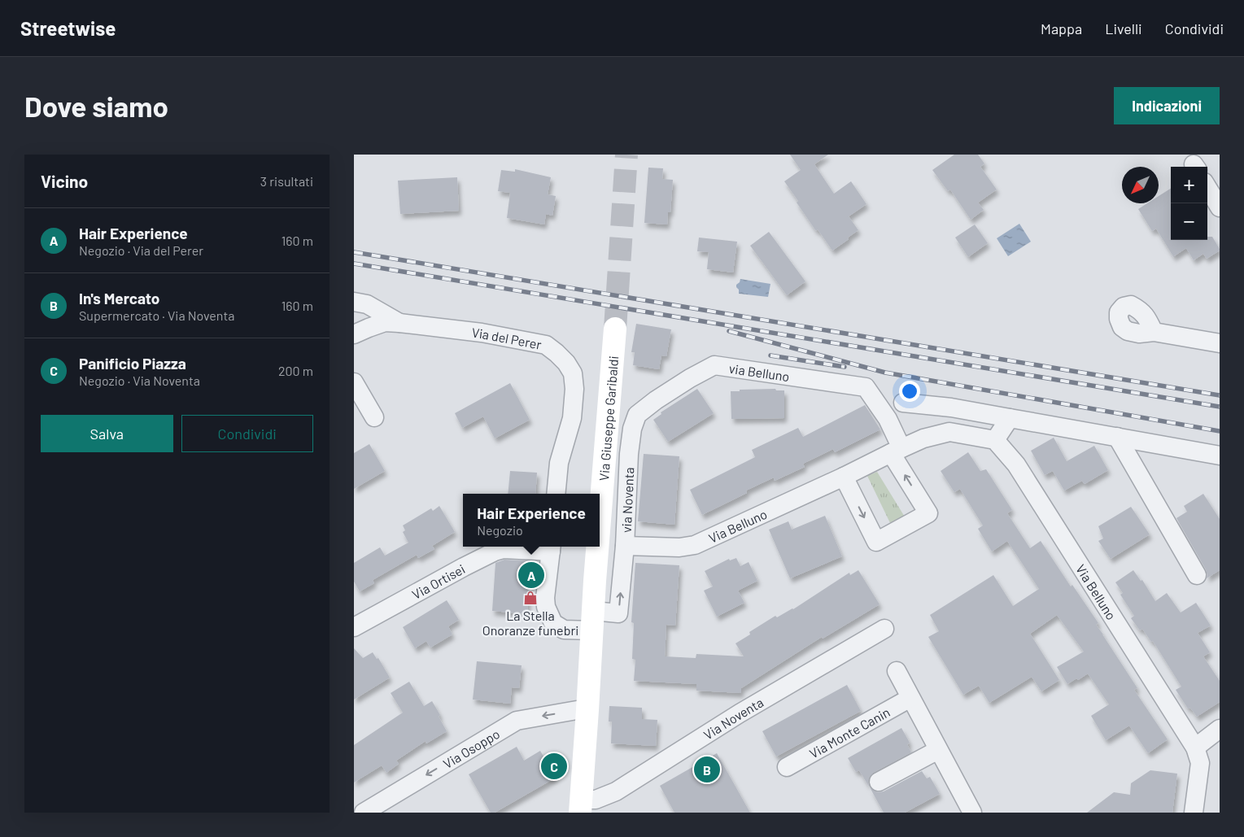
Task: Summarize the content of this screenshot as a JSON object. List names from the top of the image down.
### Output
{
  "streets": {
    "street": [
      "Via del Perer",
      "via Belluno",
      "Via Giuseppe Garibaldi",
      "via Noventa",
      "Via Belluno",
      "Via Ortisei",
      "Via Noventa",
      "Via Monte Canin",
      "Via Osoppo"
    ]
  },
  "crossings": [
    ["via Belluno", "via Noventa"],
    ["via Belluno", "Via Belluno"],
    ["Via Giuseppe Garibaldi", "Via Noventa"],
    ["via Noventa", "Via Belluno"],
    ["via Noventa", "Via Noventa"],
    ["Via Belluno", "Via Noventa"],
    ["Via Noventa", "Via Osoppo"]
  ],
  "one_way": ["Via Osoppo"],
  "places": {
    "shop": ["La Stella Onoranze funebri"]
  },
  "north": "bottom left",
  "page": {
    "header": "Streetwise",
    "nav": ["Mappa", "Livelli", "Condividi"],
    "buttons": [
      "Indicazioni",
      ["Salva", "Condividi"]
    ],
    "title": "Dove siamo",
    "heading": ["Vicino", "3 risultati"],
    "map_buttons": ["+", "−"],
    "list": [
      {
        "mark": "A",
        "name": "Hair Experience",
        "note": "Negozio · Via del Perer",
        "value": "160 m"
      },
      {
        "mark": "B",
        "name": "In's Mercato",
        "note": "Supermercato · Via Noventa",
        "value": "160 m"
      },
      {
        "mark": "C",
        "name": "Panificio Piazza",
        "note": "Negozio · Via Noventa",
        "value": "200 m"
      }
    ],
    "popup": ["Hair Experience", "Negozio"],
    "pins": ["A", "C", "B"]
  }
}
